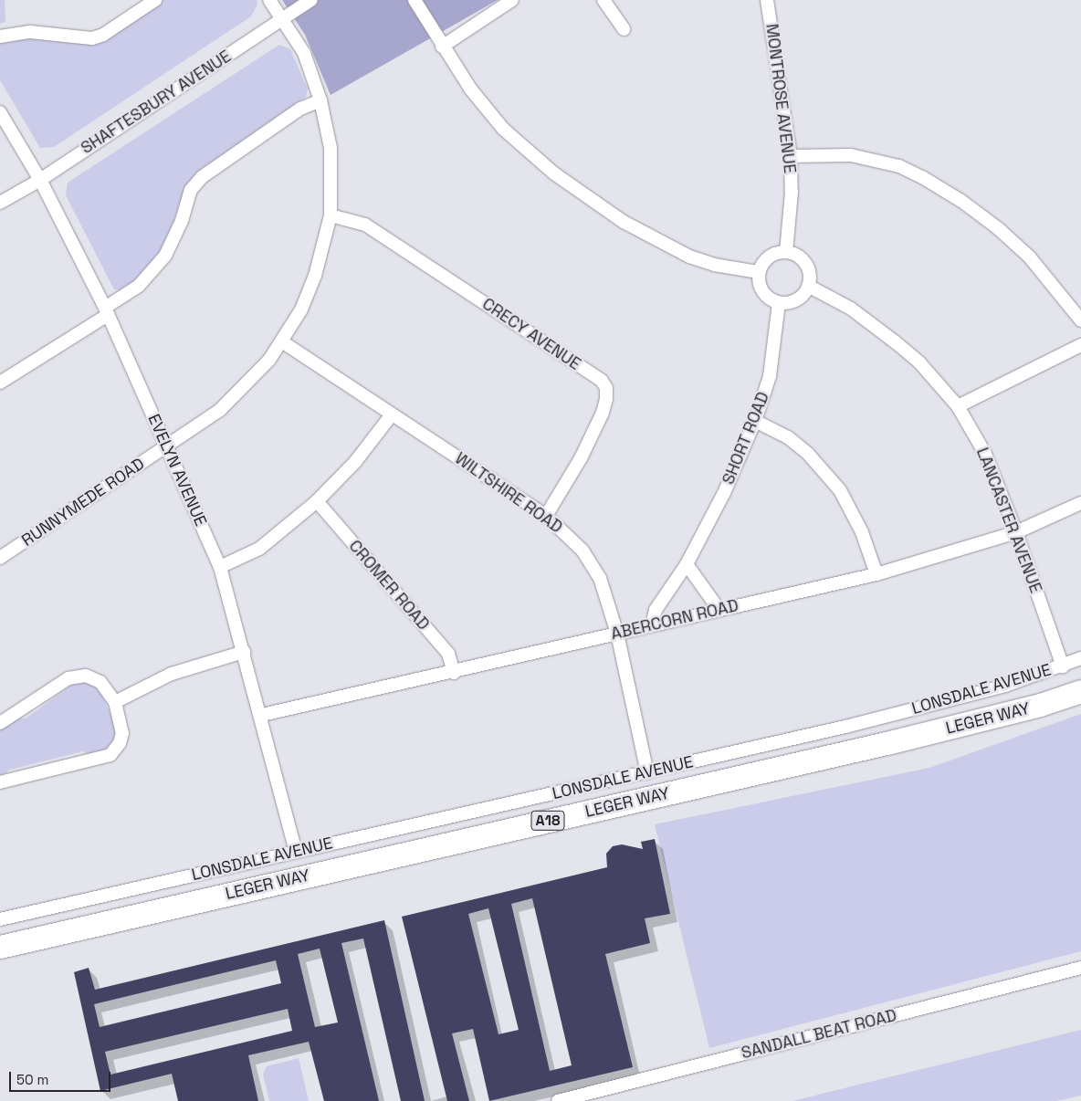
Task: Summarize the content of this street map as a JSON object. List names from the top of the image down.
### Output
{
  "streets": {
    "highway": ["LEGER WAY", "A18"],
    "street": [
      "MONTROSE AVENUE",
      "SHAFTESBURY AVENUE",
      "CRECY AVENUE",
      "SHORT ROAD",
      "EVELYN AVENUE",
      "WILTSHIRE ROAD",
      "RUNNYMEDE ROAD",
      "LANCASTER AVENUE",
      "CROMER ROAD",
      "ABERCORN ROAD",
      "LONSDALE AVENUE",
      "SANDALL BEAT ROAD"
    ]
  },
  "crossings": [
    ["MONTROSE AVENUE", "SHORT ROAD"],
    ["MONTROSE AVENUE", "LANCASTER AVENUE"],
    ["SHAFTESBURY AVENUE", "EVELYN AVENUE"],
    ["SHAFTESBURY AVENUE", "RUNNYMEDE ROAD"],
    ["CRECY AVENUE", "WILTSHIRE ROAD"],
    ["CRECY AVENUE", "RUNNYMEDE ROAD"],
    ["SHORT ROAD", "LANCASTER AVENUE"],
    ["SHORT ROAD", "ABERCORN ROAD"],
    ["EVELYN AVENUE", "RUNNYMEDE ROAD"],
    ["EVELYN AVENUE", "ABERCORN ROAD"],
    ["EVELYN AVENUE", "LONSDALE AVENUE"],
    ["WILTSHIRE ROAD", "RUNNYMEDE ROAD"],
    ["WILTSHIRE ROAD", "ABERCORN ROAD"],
    ["WILTSHIRE ROAD", "LONSDALE AVENUE"],
    ["LANCASTER AVENUE", "ABERCORN ROAD"],
    ["LANCASTER AVENUE", "LONSDALE AVENUE"],
    ["CROMER ROAD", "ABERCORN ROAD"]
  ],
  "scale_bar": "50 m"
}
